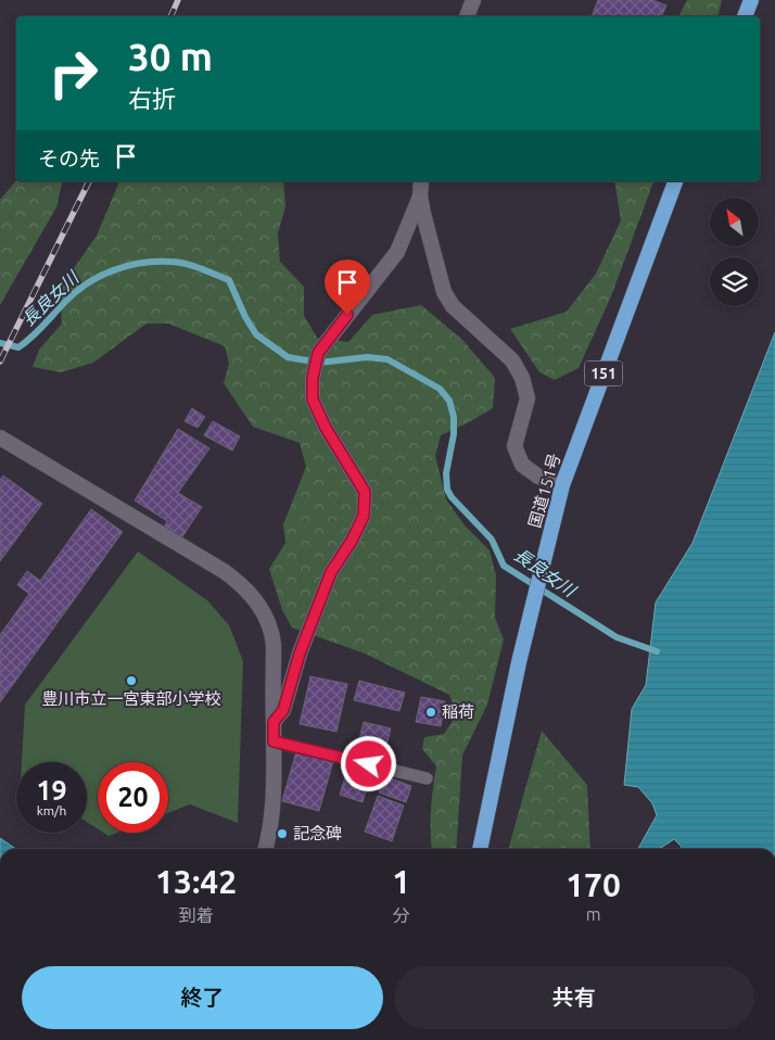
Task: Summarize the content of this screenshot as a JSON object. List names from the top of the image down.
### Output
{
  "streets": {
    "highway": ["151", "国道151号"]
  },
  "water": ["長良女川"],
  "places": ["豊川市立一宮東部小学校", "稲荷", "記念碑"],
  "north": "top left",
  "page": {
    "turn": ["30 m", "右折"],
    "then": "その先",
    "speed": "19 km/h",
    "limit": "20",
    "eta": [
      "13:42",
      "到着",
      "1",
      "分",
      "170",
      "m"
    ],
    "buttons": ["終了", "共有"]
  }
}
